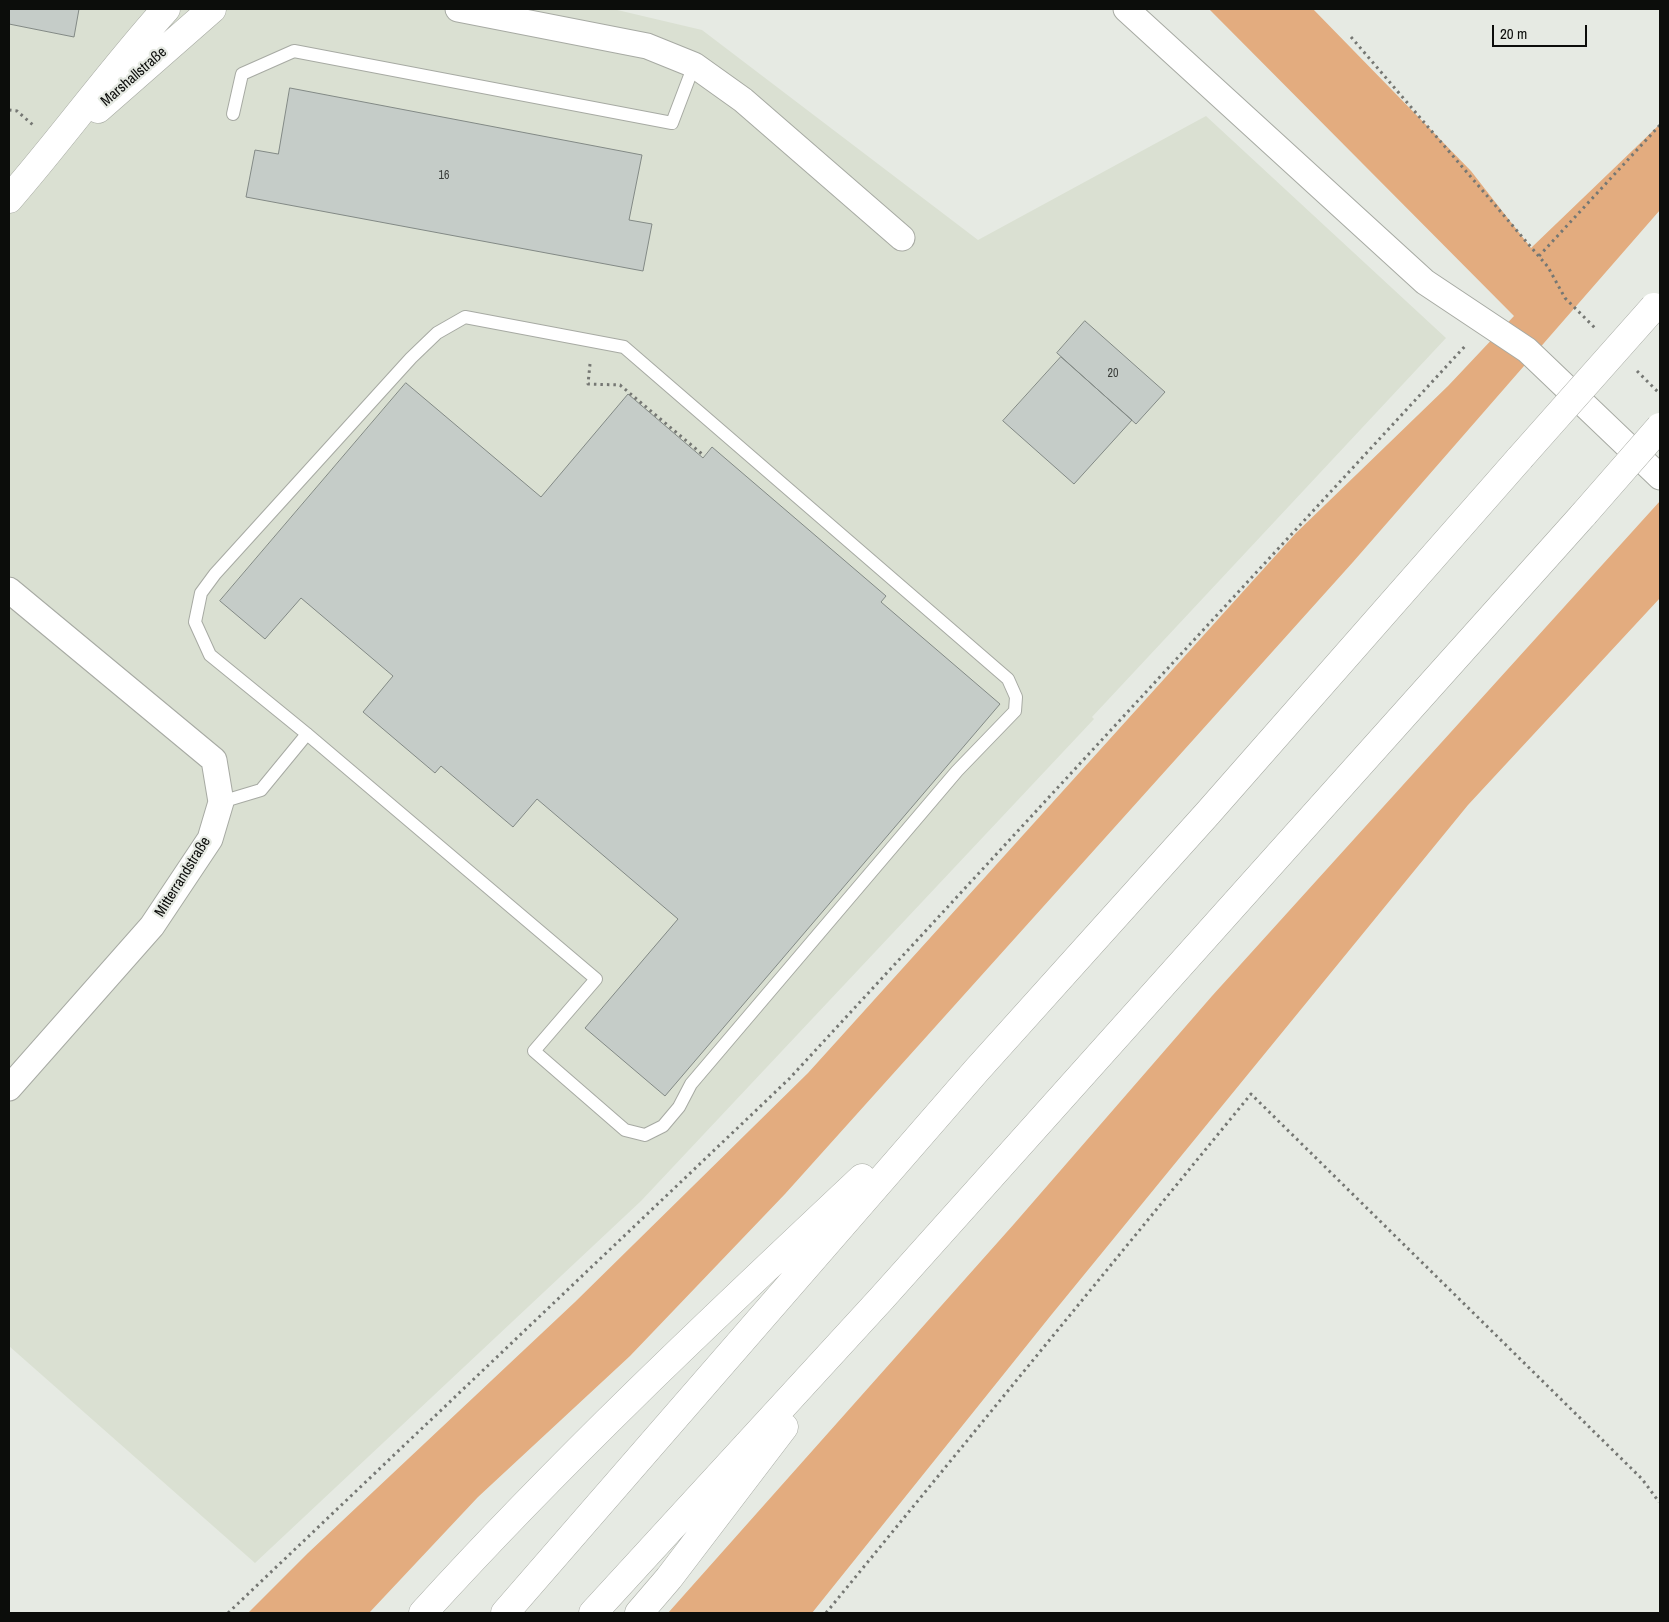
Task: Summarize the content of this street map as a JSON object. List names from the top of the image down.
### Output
{
  "streets": {
    "main road": ["Marshallstraße"],
    "street": ["Mitterrandstraße"]
  },
  "house_numbers": ["16", "20"],
  "scale_bar": "20 m"
}
